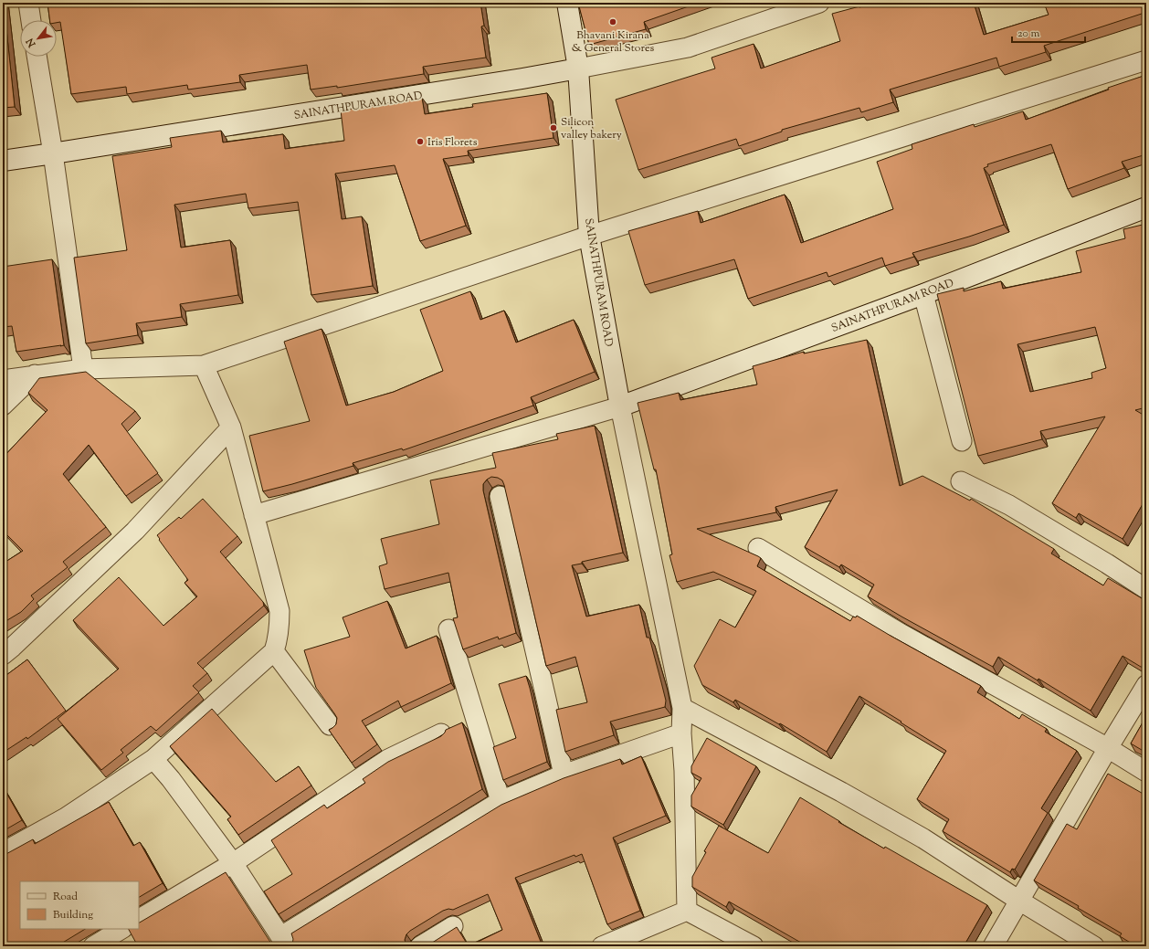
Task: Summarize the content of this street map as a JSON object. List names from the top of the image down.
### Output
{
  "streets": {
    "street": ["SAINATHPURAM ROAD"]
  },
  "places": ["Bhavani Kirana & General Stores", "Silicon valley bakery", "Iris Florets"],
  "legend": ["Road", "Building"],
  "scale_bar": "20 m",
  "north": "bottom left"
}
